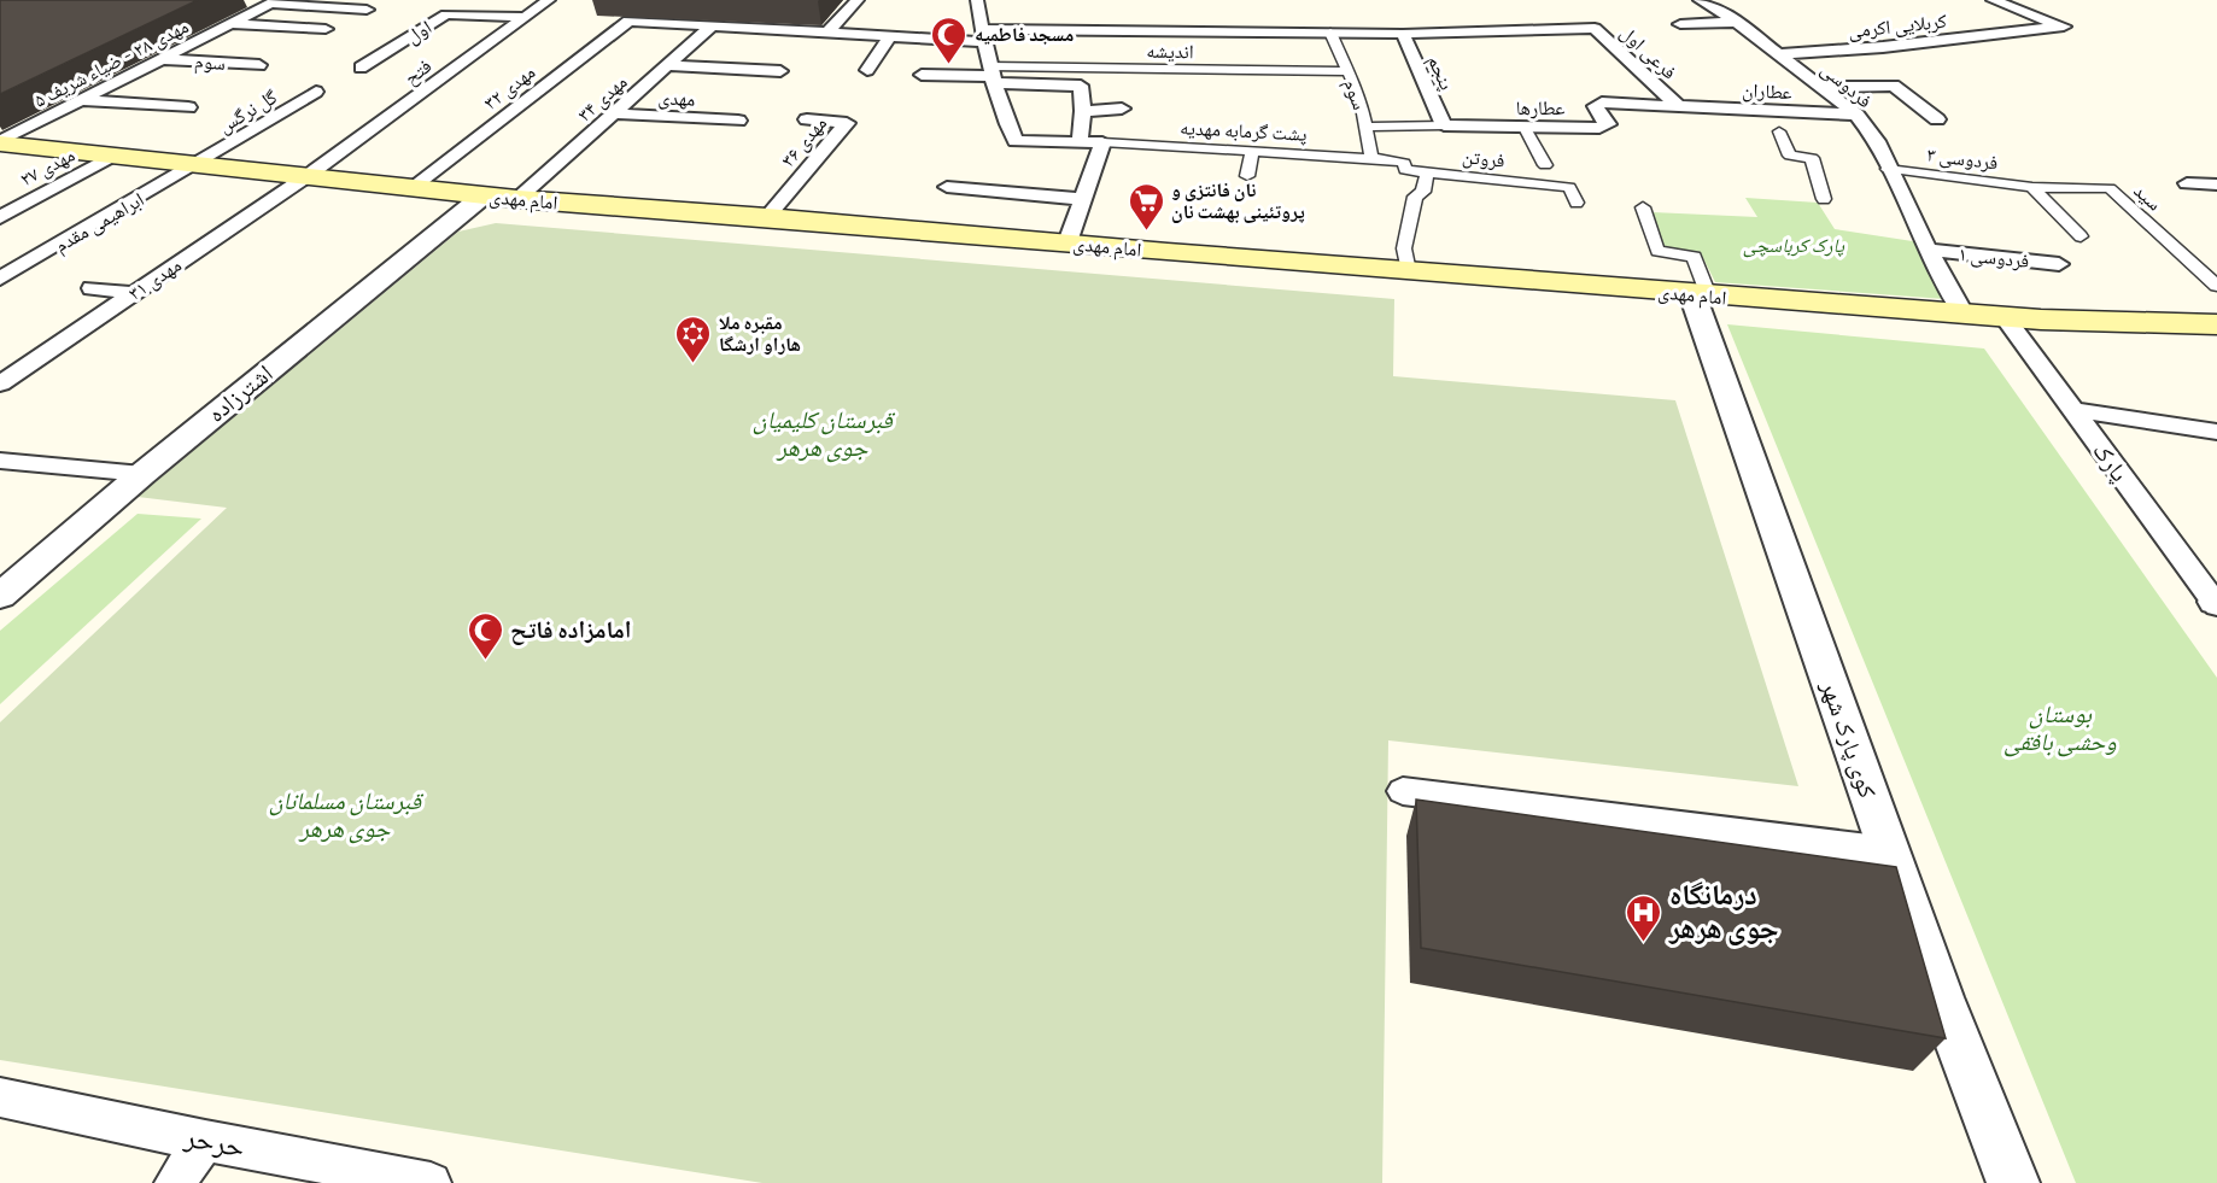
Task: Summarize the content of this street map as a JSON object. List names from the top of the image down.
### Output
{
  "streets": {
    "main road": ["امام مهدی"],
    "street": [
      "کربلایی اکرمی",
      "اول",
      "اندیشه",
      "فرعی اول",
      "سوم",
      "مهدی ۲۸ - ضیاء شریف ۵",
      "فتح",
      "پنجم",
      "فردوسی",
      "مهدی ۳۲",
      "عطاران",
      "مهدی ۳۴",
      "مهدی",
      "عطارها",
      "گل نرگس",
      "پشت گرمابه مهدیه",
      "مهدی ۳۶",
      "فروتن",
      "فردوسی ۳",
      "مهدی ۲۷",
      "سید",
      "ابراهیمی مقدم",
      "فردوسی ۱",
      "مهدی ۳۱",
      "اشترزاده",
      "پارک",
      "کوی پارک شهر",
      "حرحر"
    ]
  },
  "crossings": [
    ["کربلایی اکرمی", "فردوسی"],
    ["اول", "فتح"],
    ["اندیشه", "سوم"],
    ["فرعی اول", "پنجم"],
    ["فرعی اول", "عطاران"],
    ["فرعی اول", "عطارها"],
    ["سوم", "مهدی ۲۸ - ضیاء شریف ۵"],
    ["سوم", "عطارها"],
    ["سوم", "پشت گرمابه مهدیه"],
    ["سوم", "فروتن"],
    ["مهدی ۲۸ - ضیاء شریف ۵", "امام مهدی"],
    ["فتح", "امام مهدی"],
    ["فتح", "مهدی ۳۱"],
    ["پنجم", "عطارها"],
    ["فردوسی", "عطاران"],
    ["فردوسی", "فردوسی ۳"],
    ["فردوسی", "امام مهدی"],
    ["فردوسی", "فردوسی ۱"],
    ["مهدی ۳۲", "مهدی ۳۴"],
    ["مهدی ۳۲", "امام مهدی"],
    ["عطاران", "عطارها"],
    ["مهدی ۳۴", "مهدی"],
    ["مهدی ۳۴", "امام مهدی"],
    ["گل نرگس", "امام مهدی"],
    ["گل نرگس", "ابراهیمی مقدم"],
    ["پشت گرمابه مهدیه", "فروتن"],
    ["مهدی ۳۶", "امام مهدی"],
    ["فردوسی ۳", "سید"],
    ["مهدی ۲۷", "امام مهدی"],
    ["امام مهدی", "ابراهیمی مقدم"],
    ["امام مهدی", "مهدی ۳۱"],
    ["امام مهدی", "اشترزاده"],
    ["امام مهدی", "پارک"],
    ["امام مهدی", "کوی پارک شهر"]
  ],
  "parks": [
    "پارک کرباسچی",
    "قبرستان کلیمیان جوی هرهر",
    "بوستان وحشی بافقی",
    "قبرستان مسلمانان جوی هرهر"
  ],
  "places": {
    "mosque": ["مسجد فاطمیه", "امامزاده فاتح"],
    "supermarket": ["نان فانتزی و پروتئینی بهشت نان"],
    "synagogue": ["مقبره ملا هاراو ارشگا"],
    "hospital": ["درمانگاه جوی هرهر"]
  }
}
